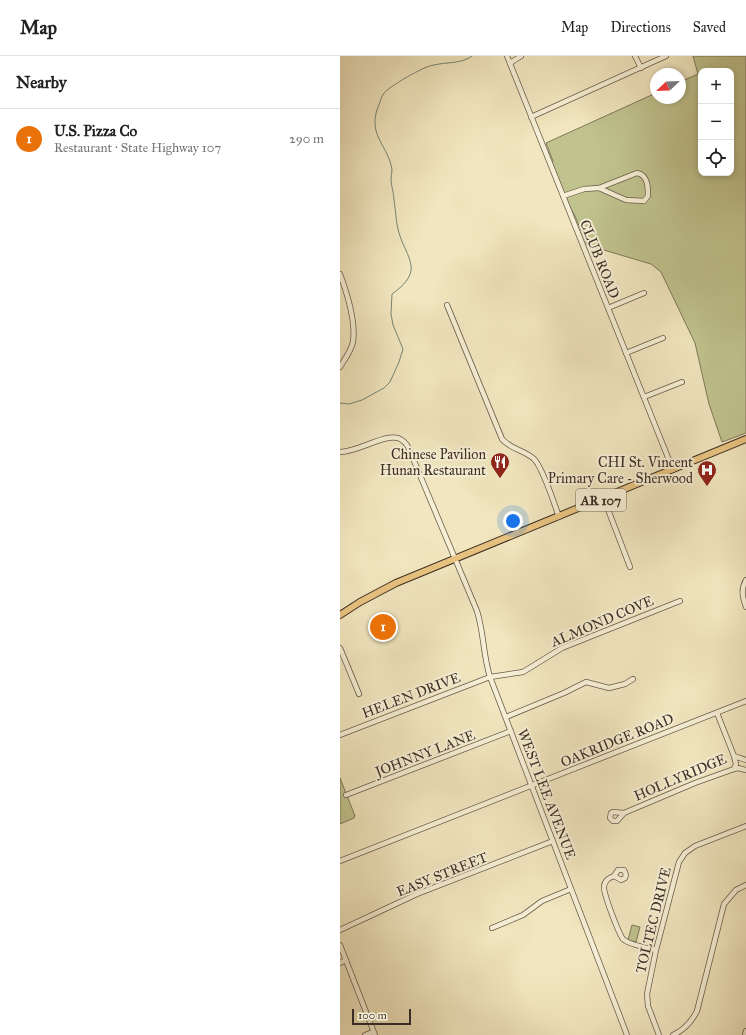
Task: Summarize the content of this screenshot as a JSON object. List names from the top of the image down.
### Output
{
  "streets": {
    "main road": ["AR 107"],
    "street": [
      "CLUB ROAD",
      "ALMOND COVE",
      "HELEN DRIVE",
      "OAKRIDGE ROAD",
      "JOHNNY LANE",
      "HOLLYRIDGE",
      "WEST LEE AVENUE",
      "EASY STREET",
      "TOLTEC DRIVE"
    ]
  },
  "crossings": [
    ["CLUB ROAD", "AR 107"],
    ["AR 107", "WEST LEE AVENUE"],
    ["ALMOND COVE", "HELEN DRIVE"],
    ["ALMOND COVE", "WEST LEE AVENUE"],
    ["HELEN DRIVE", "WEST LEE AVENUE"],
    ["OAKRIDGE ROAD", "WEST LEE AVENUE"],
    ["JOHNNY LANE", "WEST LEE AVENUE"],
    ["WEST LEE AVENUE", "EASY STREET"]
  ],
  "places": {
    "restaurant": ["Chinese Pavilion Hunan Restaurant"],
    "hospital": ["CHI St. Vincent Primary Care - Sherwood"]
  },
  "scale_bar": "100 m",
  "north": "bottom left",
  "page": {
    "header": "Map",
    "nav": ["Map", "Directions", "Saved"],
    "heading": "Nearby",
    "map_buttons": ["+", "−"],
    "list": [
      {
        "mark": "1",
        "name": "U.S. Pizza Co",
        "note": "Restaurant · State Highway 107",
        "value": "290 m"
      }
    ],
    "pins": "1",
    "scale": "100 m"
  }
}
